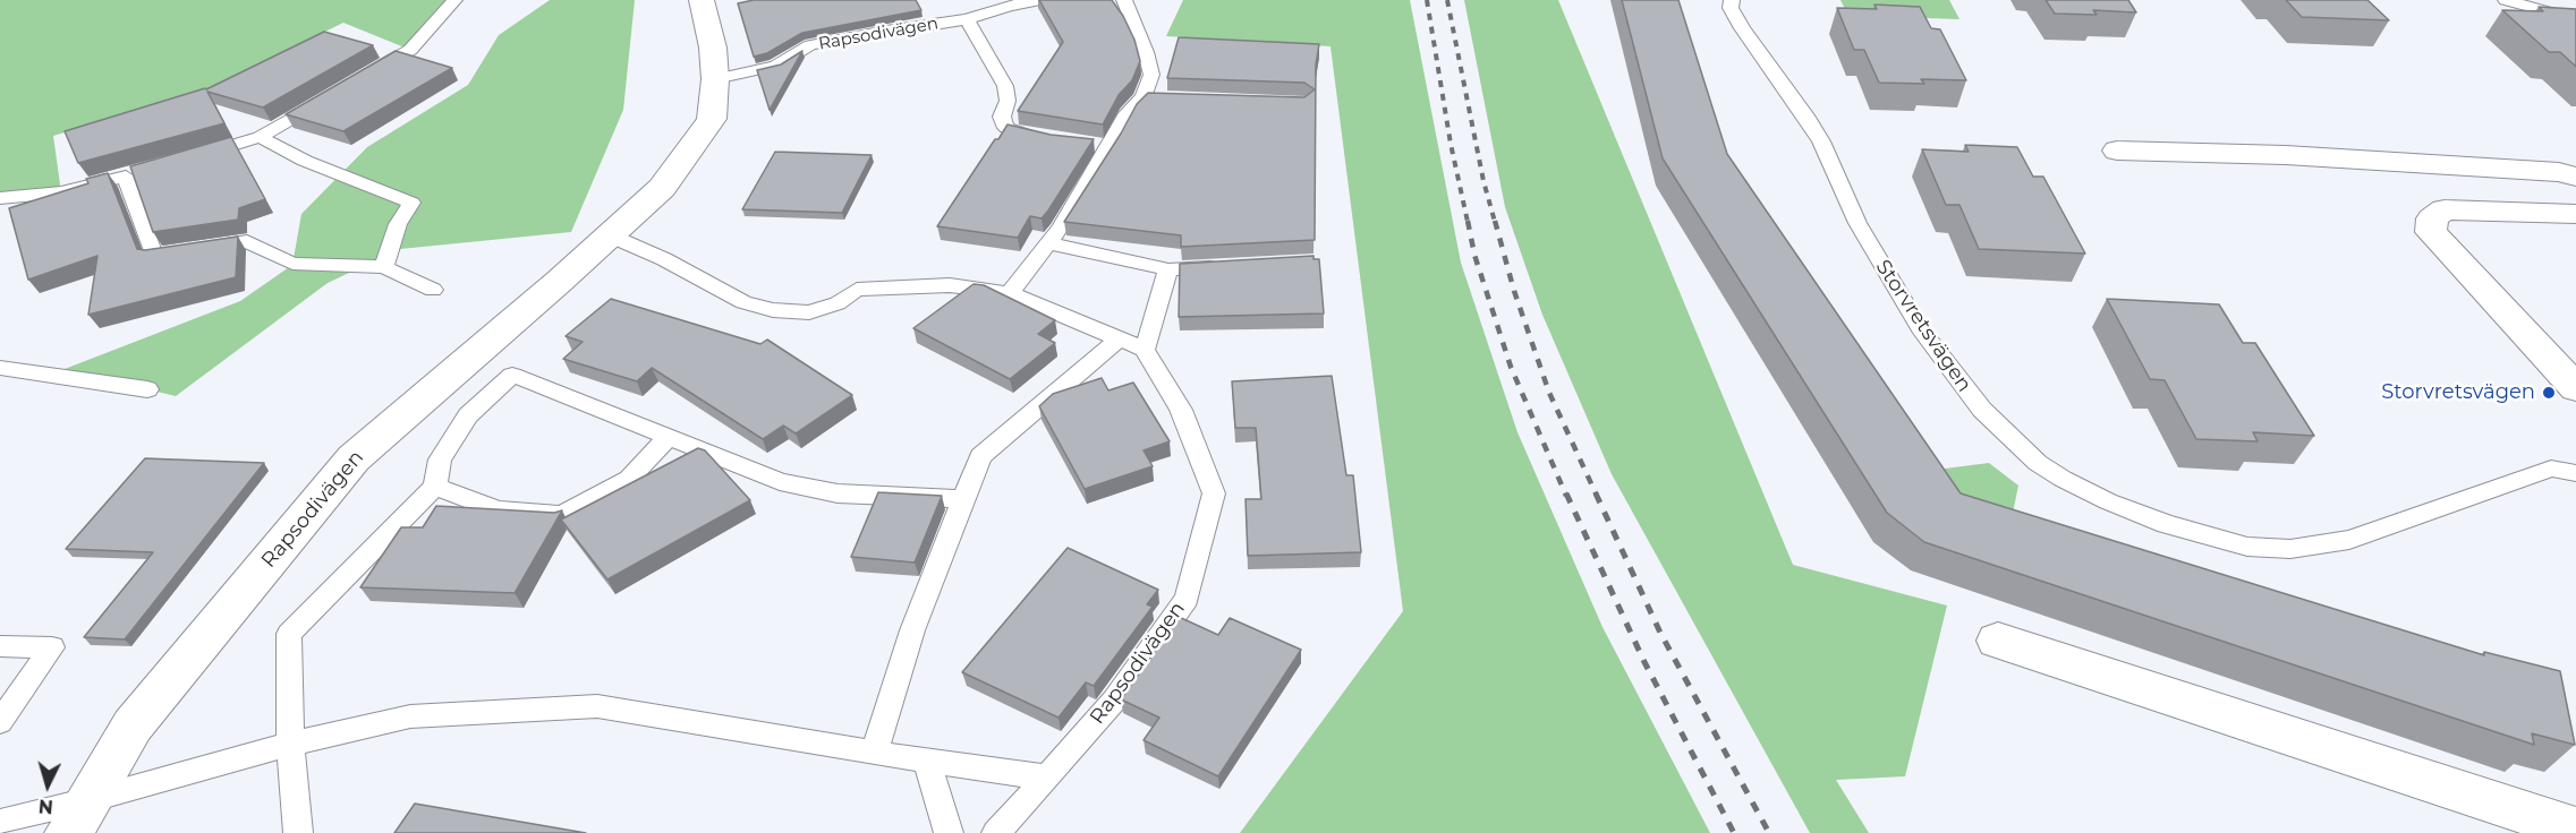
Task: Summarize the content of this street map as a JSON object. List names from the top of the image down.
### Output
{
  "streets": {
    "street": ["Rapsodivägen"],
    "lane": ["Storvretsvägen"]
  },
  "places": ["Storvretsvägen"],
  "north": "bottom"
}
